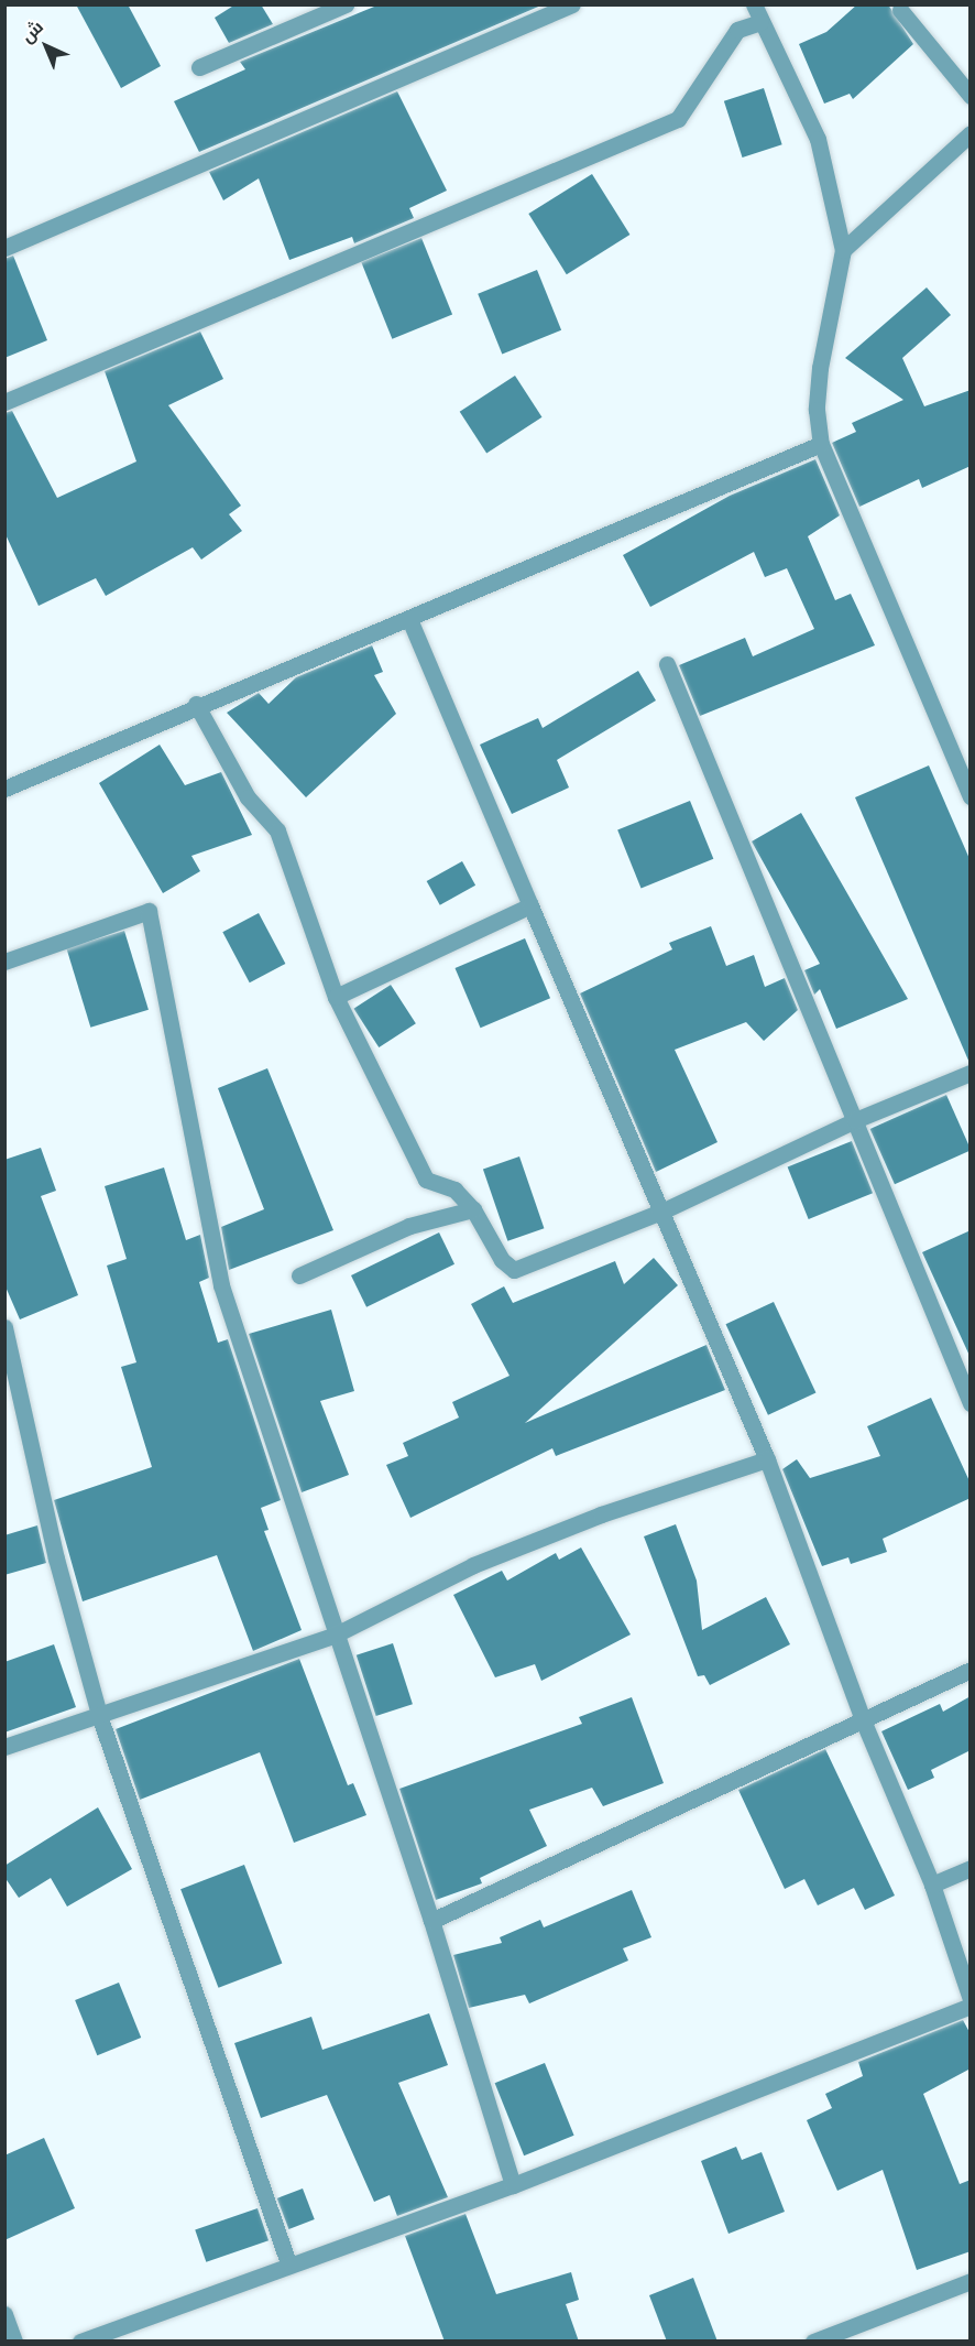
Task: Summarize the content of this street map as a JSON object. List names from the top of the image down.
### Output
{
  "north": "top left"
}
